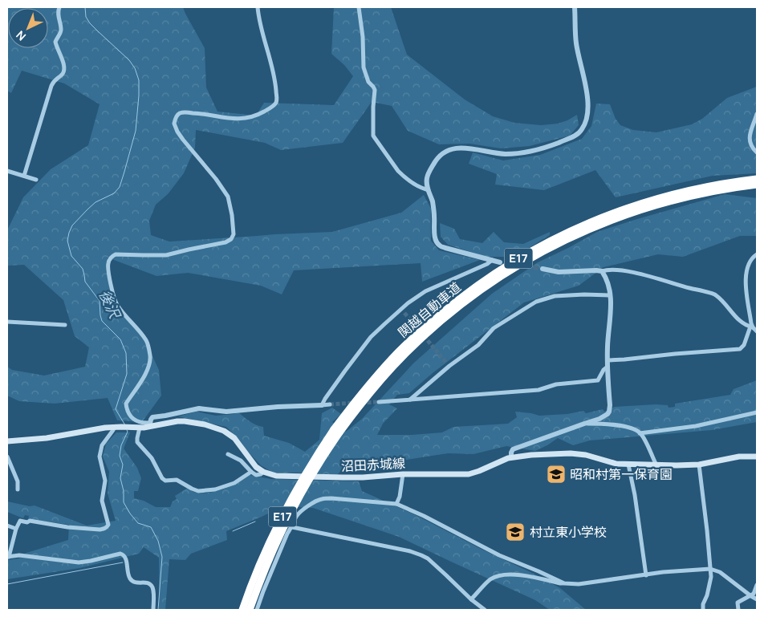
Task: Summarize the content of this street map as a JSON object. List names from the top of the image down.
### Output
{
  "streets": {
    "highway": ["E17", "関越自動車道"],
    "main road": ["沼田赤城線"]
  },
  "water": ["後沢"],
  "places": {
    "school or university": ["昭和村第一保育園", "村立東小学校"]
  },
  "north": "bottom left"
}
